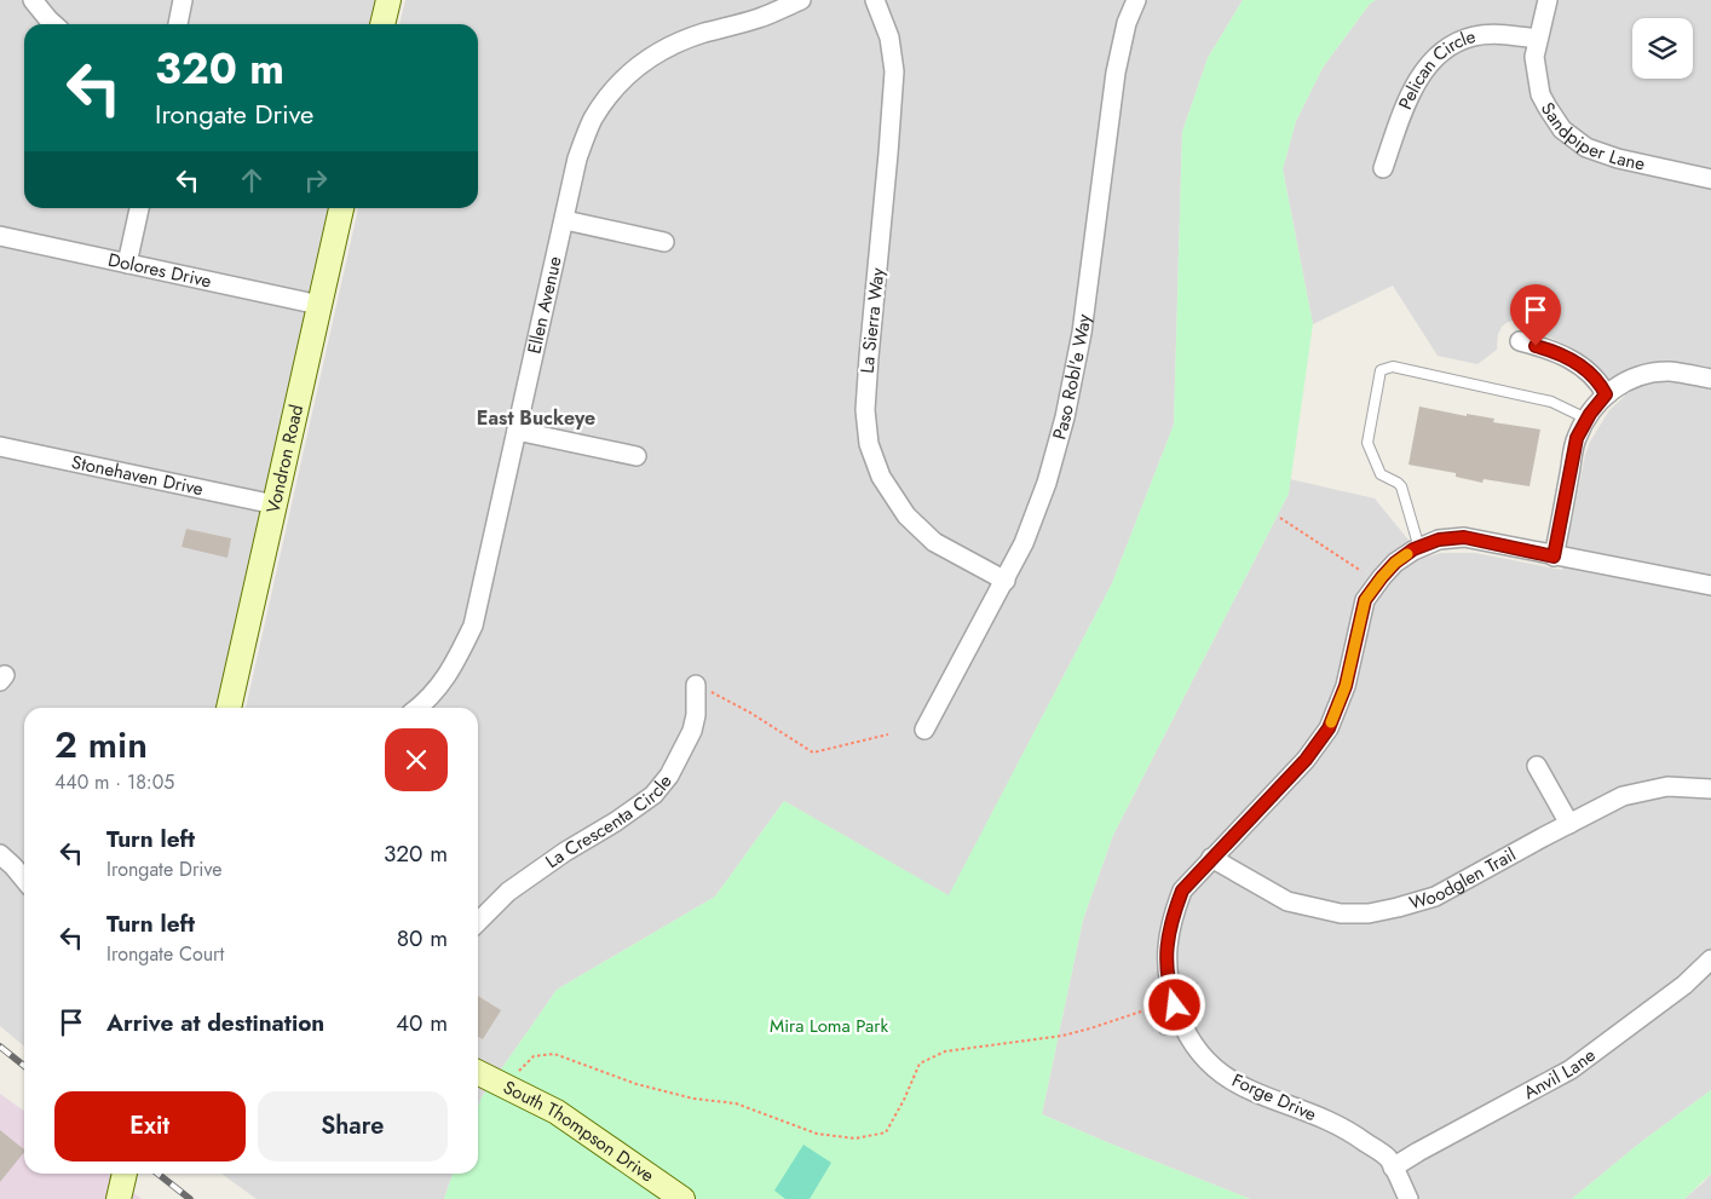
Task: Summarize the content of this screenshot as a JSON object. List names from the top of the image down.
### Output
{
  "streets": {
    "street": [
      "Pelican Circle",
      "Sandpiper Lane",
      "Dolores Drive",
      "Ellen Avenue",
      "La Sierra Way",
      "Paso Robl'e Way",
      "Vondron Road",
      "Stonehaven Drive",
      "La Crescenta Circle",
      "Woodglen Trail",
      "Anvil Lane",
      "Forge Drive",
      "South Thompson Drive"
    ]
  },
  "crossings": [
    ["Pelican Circle", "Sandpiper Lane"],
    ["Dolores Drive", "Vondron Road"],
    ["La Sierra Way", "Paso Robl'e Way"],
    ["Vondron Road", "Stonehaven Drive"],
    ["Woodglen Trail", "Forge Drive"],
    ["Anvil Lane", "Forge Drive"]
  ],
  "districts": ["East Buckeye"],
  "parks": ["Mira Loma Park"],
  "page": {
    "turn": ["320 m", "Irongate Drive"],
    "heading": ["2 min", "440 m · 18:05"],
    "list": [
      {
        "name": "Turn left",
        "note": "Irongate Drive",
        "value": "320 m"
      },
      {
        "name": "Turn left",
        "note": "Irongate Court",
        "value": "80 m"
      },
      {
        "name": "Arrive at destination",
        "value": "40 m"
      }
    ],
    "buttons": ["Exit", "Share"]
  }
}
